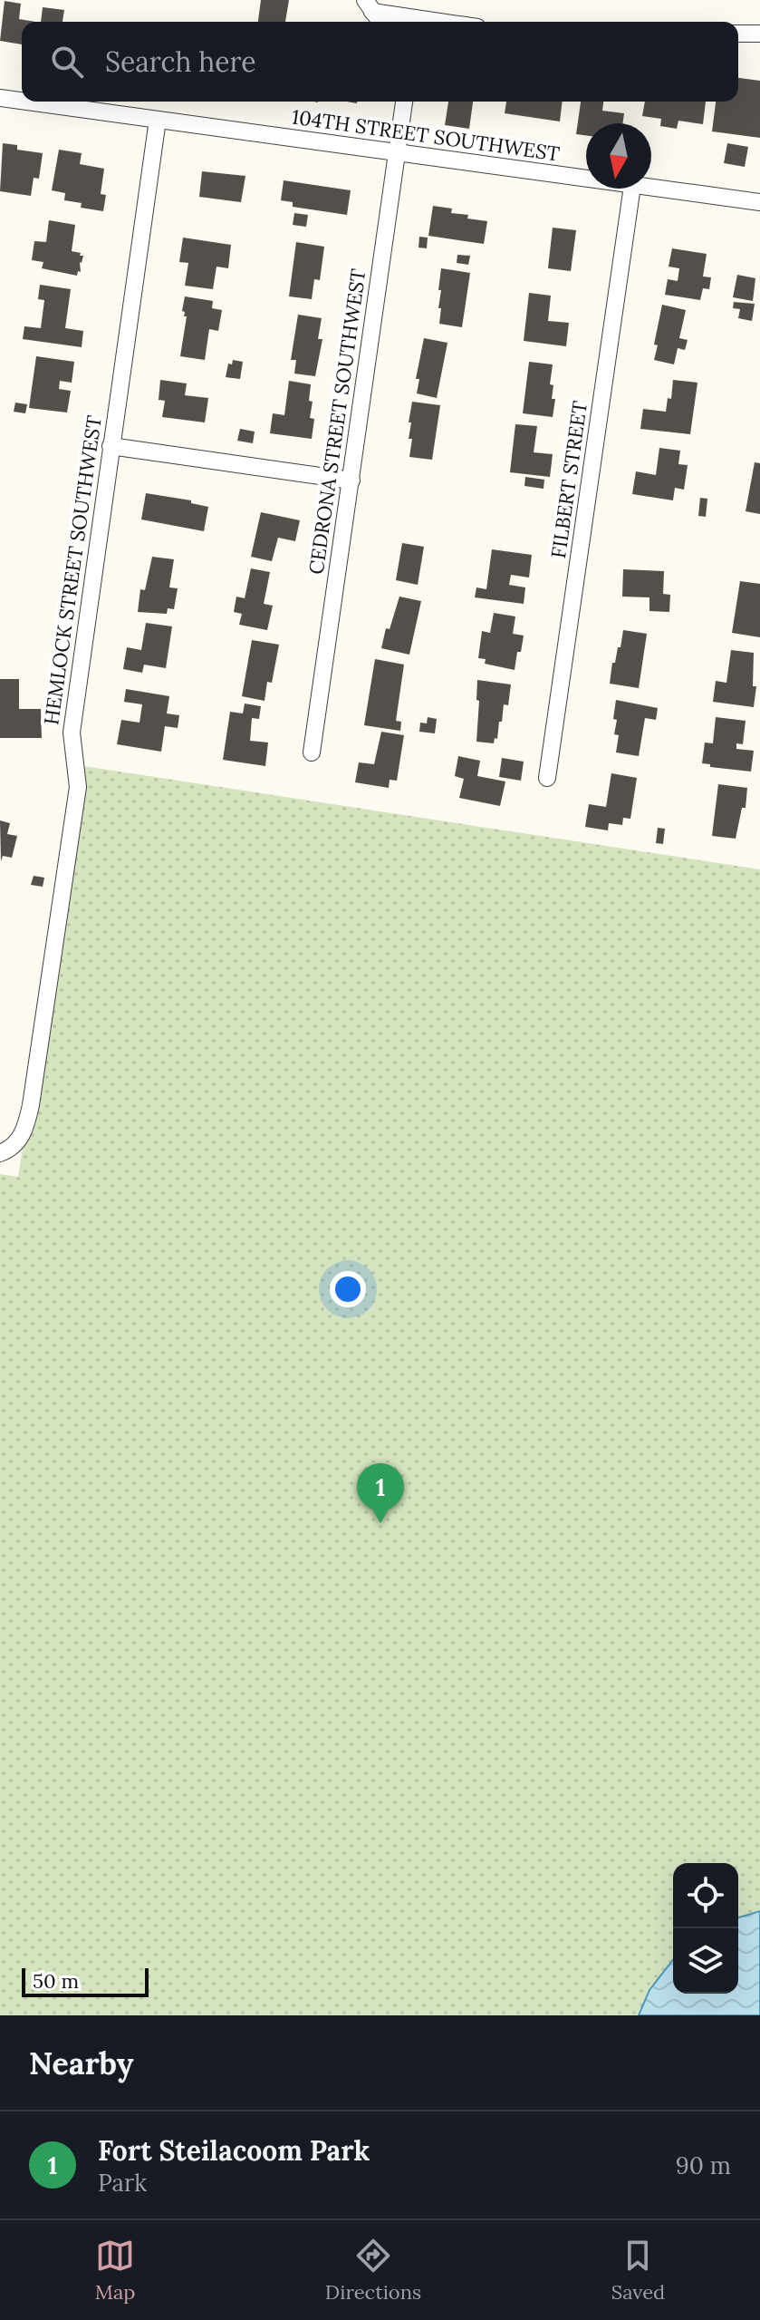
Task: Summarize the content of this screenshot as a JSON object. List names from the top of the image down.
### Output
{
  "streets": {
    "street": [
      "104TH STREET SOUTHWEST",
      "CEDRONA STREET SOUTHWEST",
      "FILBERT STREET",
      "HEMLOCK STREET SOUTHWEST"
    ]
  },
  "crossings": [
    ["104TH STREET SOUTHWEST", "CEDRONA STREET SOUTHWEST"],
    ["104TH STREET SOUTHWEST", "HEMLOCK STREET SOUTHWEST"]
  ],
  "scale_bar": "50 m",
  "north": "bottom",
  "page": {
    "search": "Search here",
    "pins": "1",
    "scale": "50 m",
    "heading": "Nearby",
    "list": [
      {
        "mark": "1",
        "name": "Fort Steilacoom Park",
        "note": "Park",
        "value": "90 m"
      }
    ],
    "nav": ["Map", "Directions", "Saved"]
  }
}
